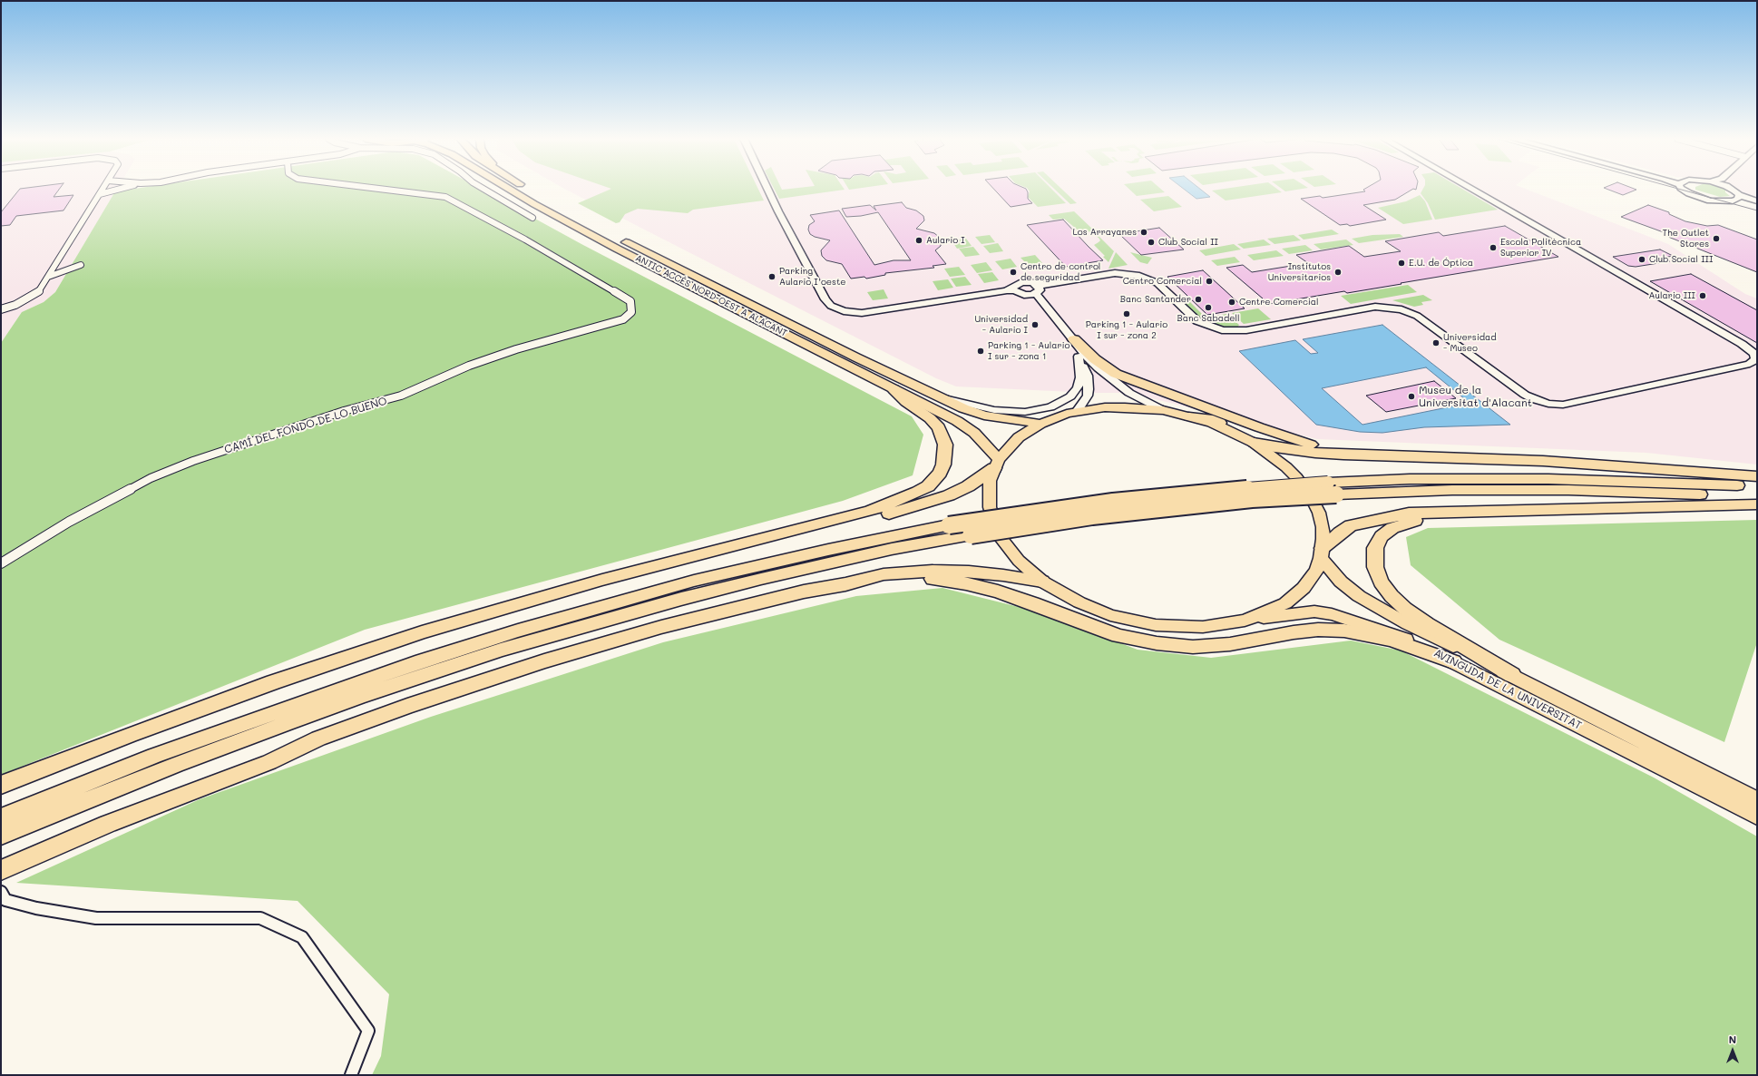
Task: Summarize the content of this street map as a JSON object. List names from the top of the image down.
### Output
{
  "streets": {
    "main road": ["ANTIC ACCÉS NORD-OEST A ALACANT", "AVINGUDA DE LA UNIVERSITAT"],
    "street": ["CAMÍ DEL FONDO DE LO BUENO"]
  },
  "places": [
    "Los Arrayanes",
    "The Outlet Stores",
    "Aulario I",
    "Club Social II",
    "Escola Politècnica Superior IV",
    "Club Social III",
    "E.U. de Óptica",
    "Centro de control de seguridad",
    "Institutos Universitarios",
    "Parking Aulario I oeste",
    "Centro Comercial",
    "Aulario III",
    "Banc Santander",
    "Centre Comercial",
    "Banc Sabadell",
    "Parking 1 - Aulario I sur - zona 2",
    "Universidad - Aulario I",
    "Universidad - Museo",
    "Parking 1 - Aulario I sur - zona 1",
    "Museu de la Universitat d'Alacant"
  ],
  "north": "top"
}
